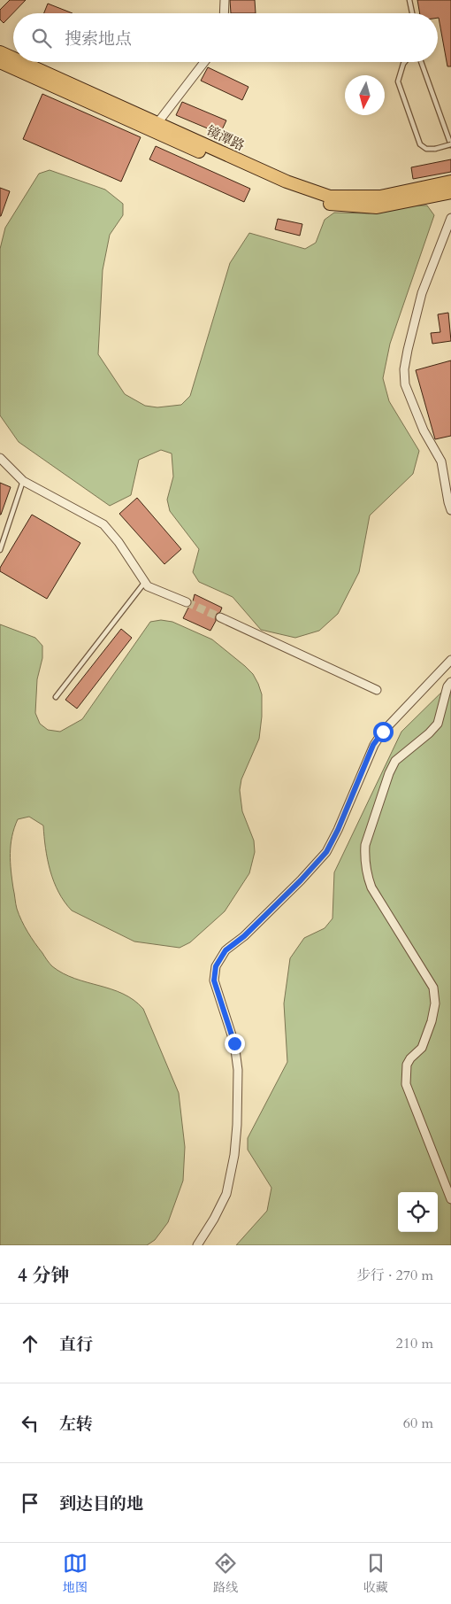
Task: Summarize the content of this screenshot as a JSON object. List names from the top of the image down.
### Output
{
  "streets": {
    "main road": ["镜潭路"]
  },
  "north": "bottom",
  "page": {
    "search": "搜索地点",
    "heading": ["4 分钟", "步行 · 270 m"],
    "list": [
      ["直行", "210 m"],
      ["左转", "60 m"],
      "到达目的地"
    ],
    "nav": ["地图", "路线", "收藏"]
  }
}
